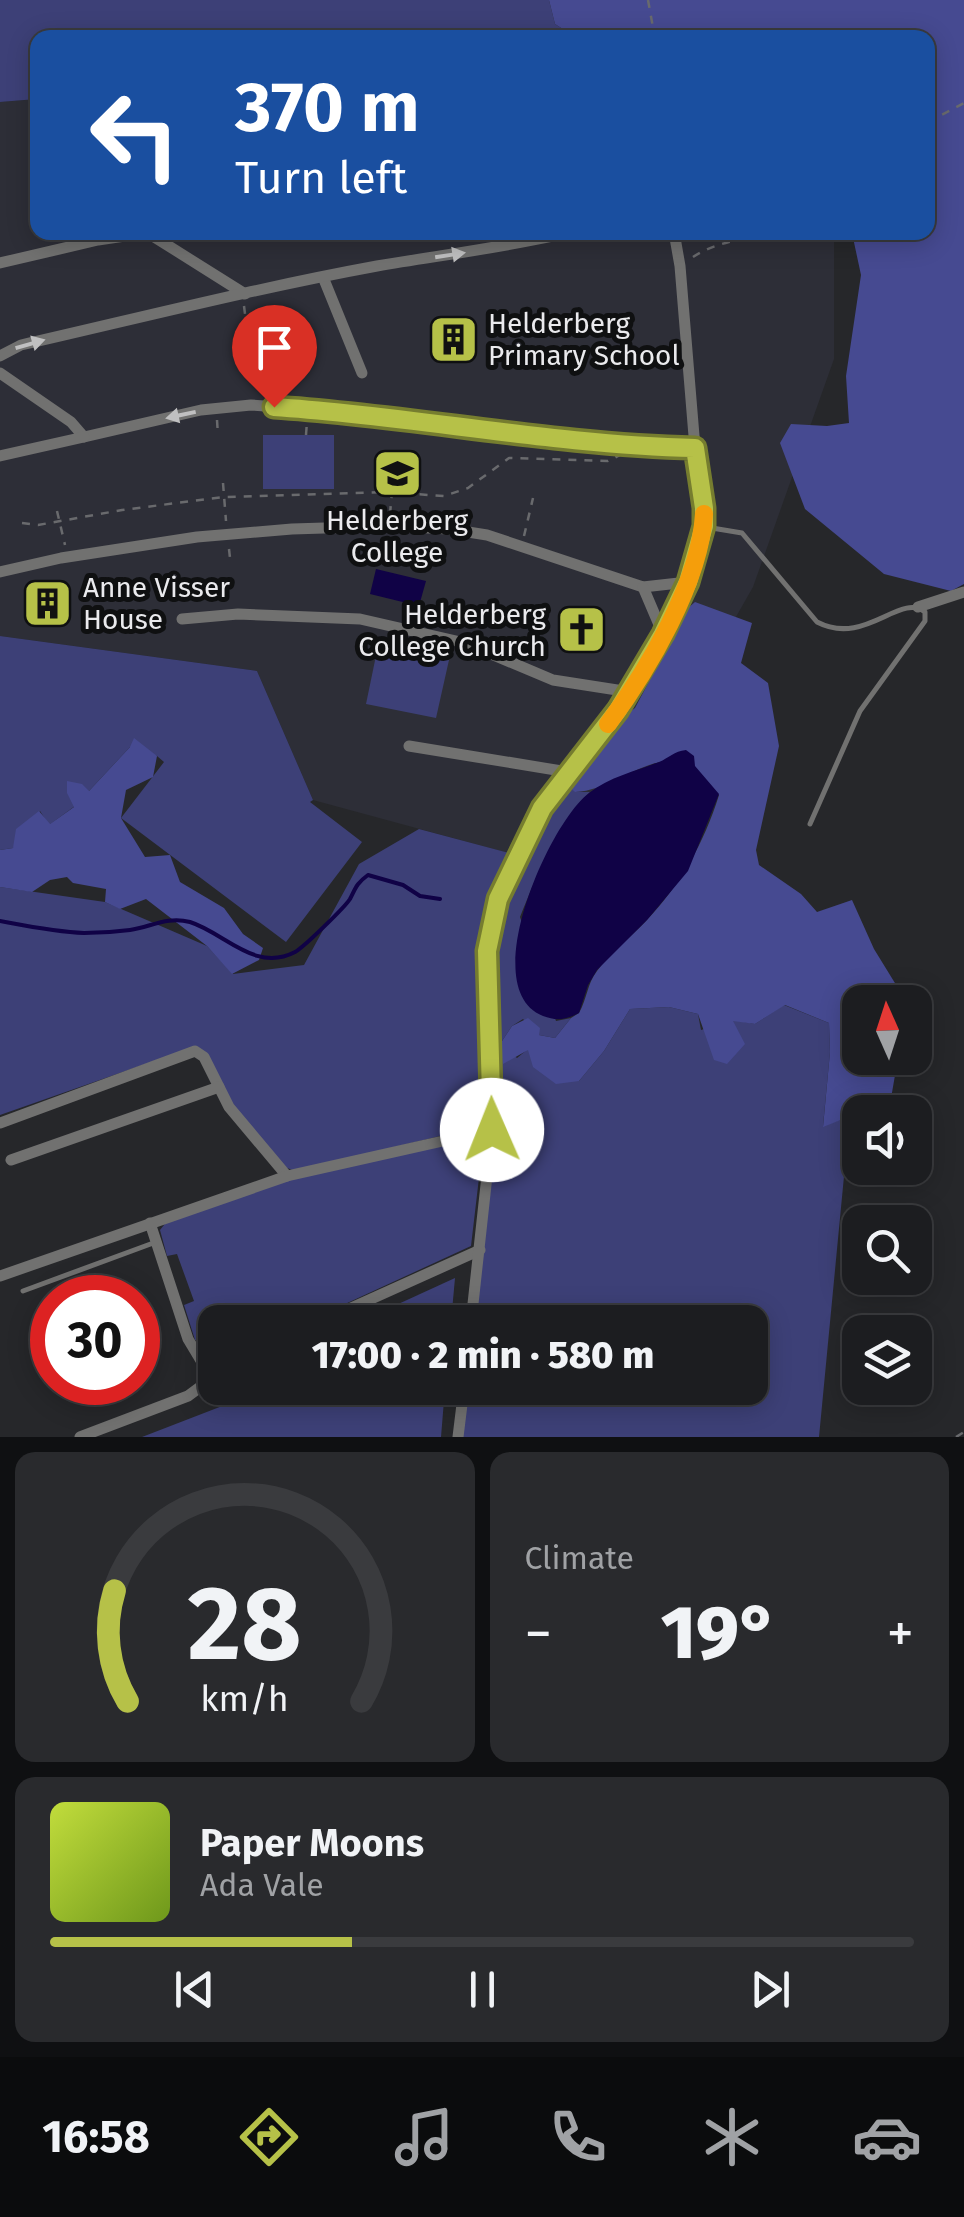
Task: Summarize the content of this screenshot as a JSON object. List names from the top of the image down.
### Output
{
  "places": {
    "building": ["Helderberg Primary School", "Anne Visser House"],
    "school or university": ["Helderberg College"],
    "church": ["Helderberg College Church"]
  },
  "north": "top",
  "page": {
    "turn": ["370 m", "Turn left"],
    "limit": "30",
    "trip": "17:00 · 2 min · 580 m",
    "tile": "Climate",
    "heat": ["−", "19°", "+"],
    "song": ["Paper Moons", "Ada Vale"],
    "tabs": "16:58",
    "gauge": ["28", "km/h"]
  }
}
